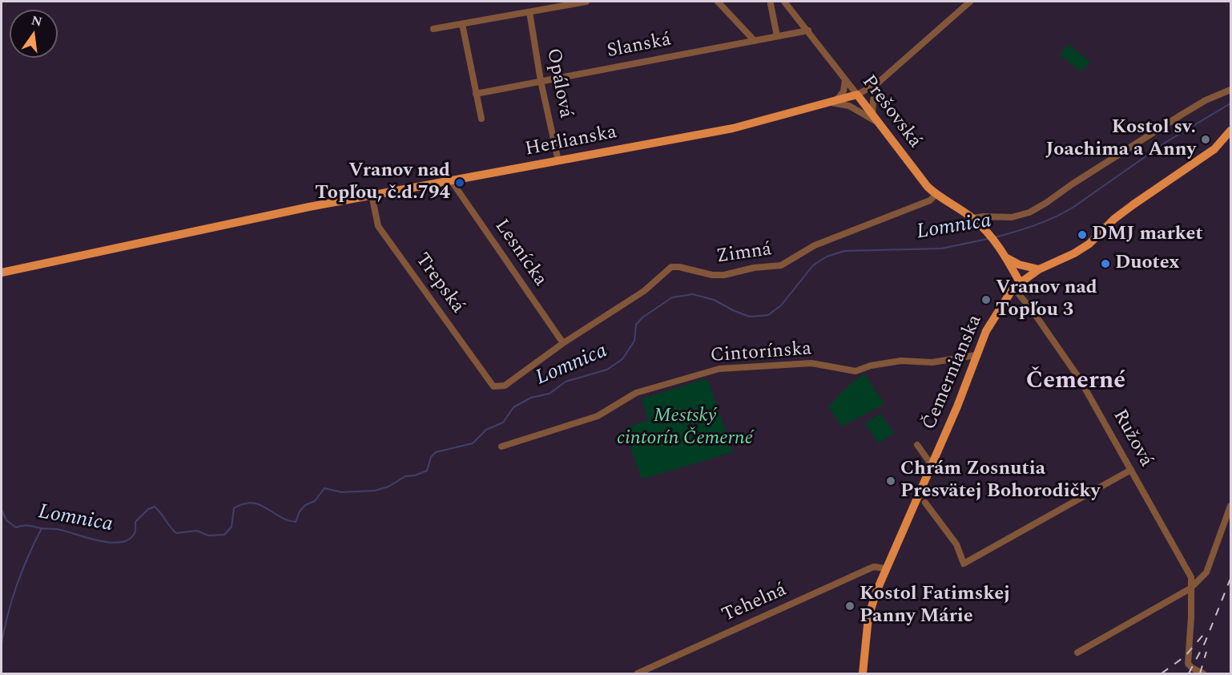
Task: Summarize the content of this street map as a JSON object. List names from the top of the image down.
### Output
{
  "streets": {
    "main road": ["Prešovská", "Herlianska", "Čemernianska"],
    "street": [
      "Slanská",
      "Opálová",
      "Lesnícka",
      "Zimná",
      "Trepská",
      "Cintorínska",
      "Ružová",
      "Tehelná"
    ]
  },
  "crossings": [
    ["Slanská", "Opálová"],
    ["Slanská", "Prešovská"],
    ["Opálová", "Herlianska"],
    ["Prešovská", "Herlianska"],
    ["Prešovská", "Zimná"],
    ["Prešovská", "Čemernianska"],
    ["Prešovská", "Ružová"],
    ["Herlianska", "Lesnícka"],
    ["Herlianska", "Trepská"],
    ["Lesnícka", "Zimná"],
    ["Zimná", "Trepská"],
    ["Cintorínska", "Čemernianska"],
    ["Čemernianska", "Ružová"],
    ["Čemernianska", "Tehelná"]
  ],
  "districts": ["Čemerné"],
  "water": ["Lomnica"],
  "parks": ["Mestský cintorín Čemerné"],
  "places": [
    "Kostol sv. Joachima a Anny",
    "Vranov nad Topľou, č.d.794",
    "DMJ market",
    "Duotex",
    "Vranov nad Topľou 3",
    "Chrám Zosnutia Presvätej Bohorodičky",
    "Kostol Fatimskej Panny Márie"
  ],
  "north": "top"
}
